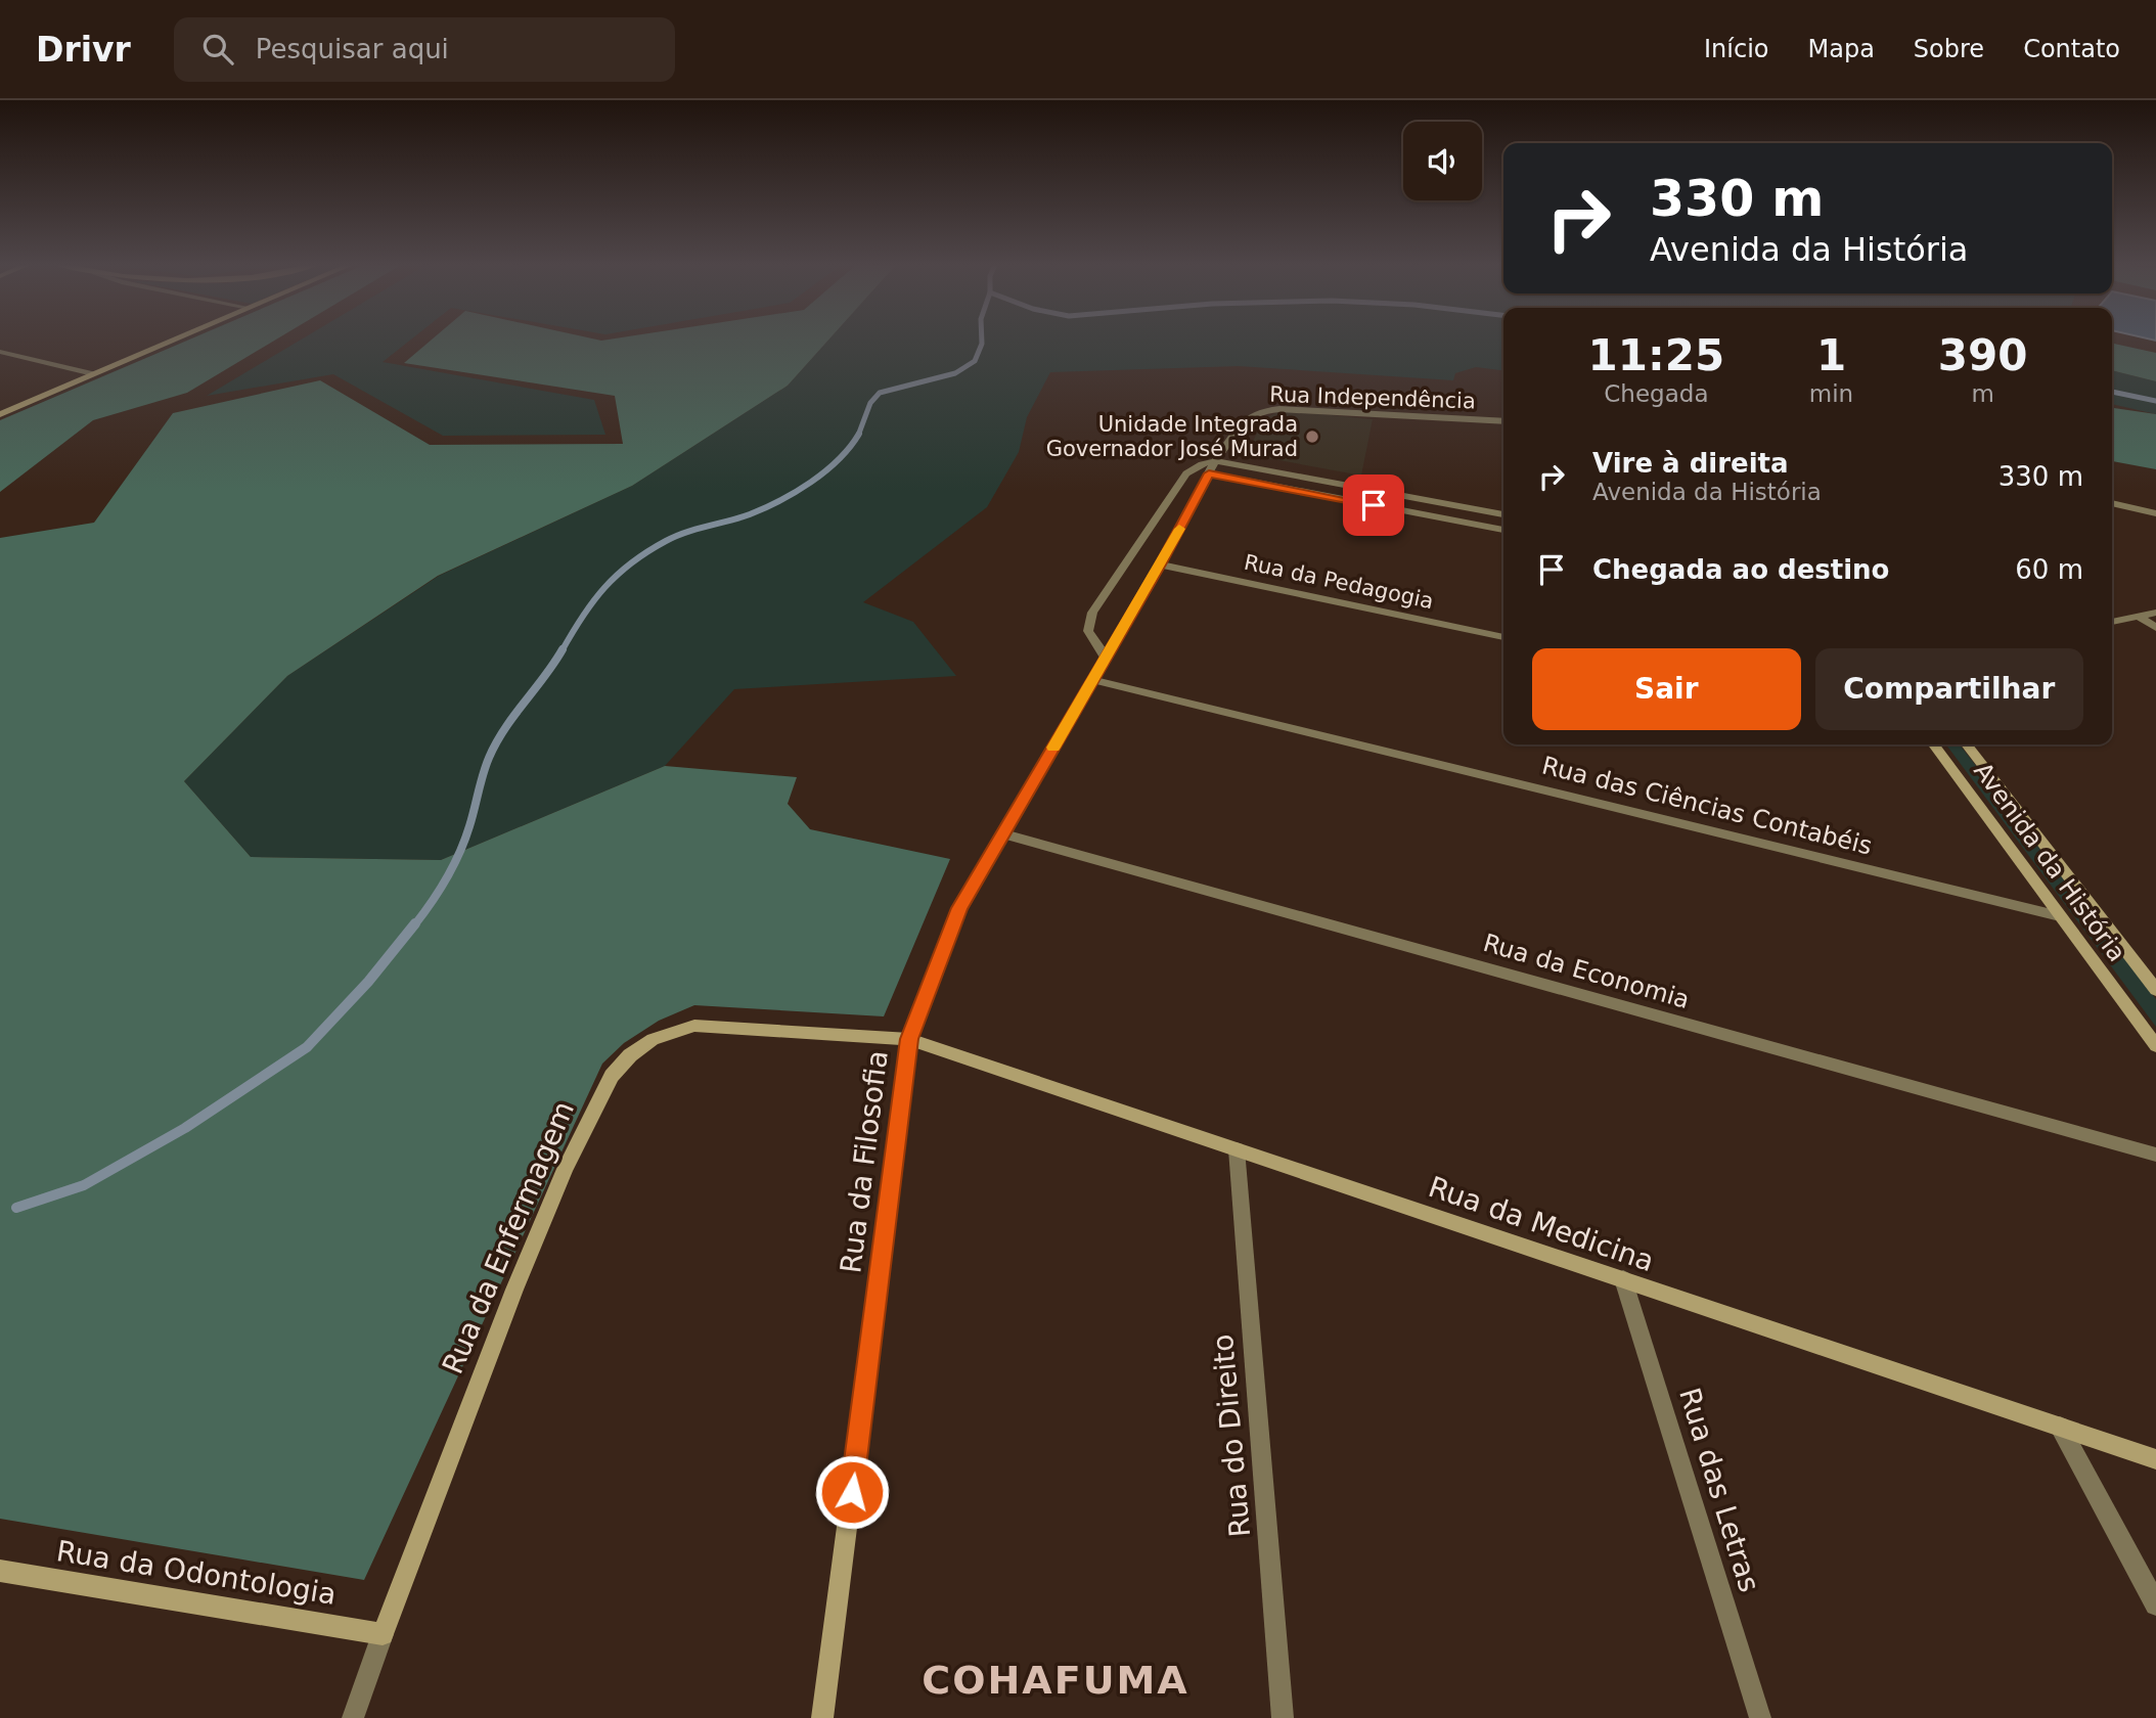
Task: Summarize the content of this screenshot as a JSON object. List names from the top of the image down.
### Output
{
  "streets": {
    "street": [
      "Rua Independência",
      "Rua da Pedagogia",
      "Rua das Ciências Contabéis",
      "Avenida da História",
      "Rua da Economia",
      "Rua da Filosofia",
      "Rua da Medicina",
      "Rua da Enfermagem",
      "Rua do Direito",
      "Rua das Letras",
      "Rua da Odontologia"
    ]
  },
  "crossings": [
    ["Rua Independência", "Rua da Filosofia"],
    ["Rua da Pedagogia", "Rua da Filosofia"],
    ["Rua das Ciências Contabéis", "Avenida da História"],
    ["Rua das Ciências Contabéis", "Rua da Filosofia"],
    ["Rua da Economia", "Rua da Filosofia"],
    ["Rua da Filosofia", "Rua da Medicina"],
    ["Rua da Filosofia", "Rua da Enfermagem"],
    ["Rua da Medicina", "Rua da Enfermagem"],
    ["Rua da Medicina", "Rua do Direito"],
    ["Rua da Medicina", "Rua das Letras"],
    ["Rua da Enfermagem", "Rua da Odontologia"]
  ],
  "districts": ["COHAFUMA"],
  "places": ["Unidade Integrada Governador José Murad"],
  "page": {
    "header": "Drivr",
    "search": "Pesquisar aqui",
    "nav": [
      "Início",
      "Mapa",
      "Sobre",
      "Contato"
    ],
    "turn": ["330 m", "Avenida da História"],
    "eta": [
      "11:25",
      "Chegada",
      "1",
      "min",
      "390",
      "m"
    ],
    "list": [
      {
        "name": "Vire à direita",
        "note": "Avenida da História",
        "value": "330 m"
      },
      {
        "name": "Chegada ao destino",
        "value": "60 m"
      }
    ],
    "buttons": ["Sair", "Compartilhar"]
  }
}
